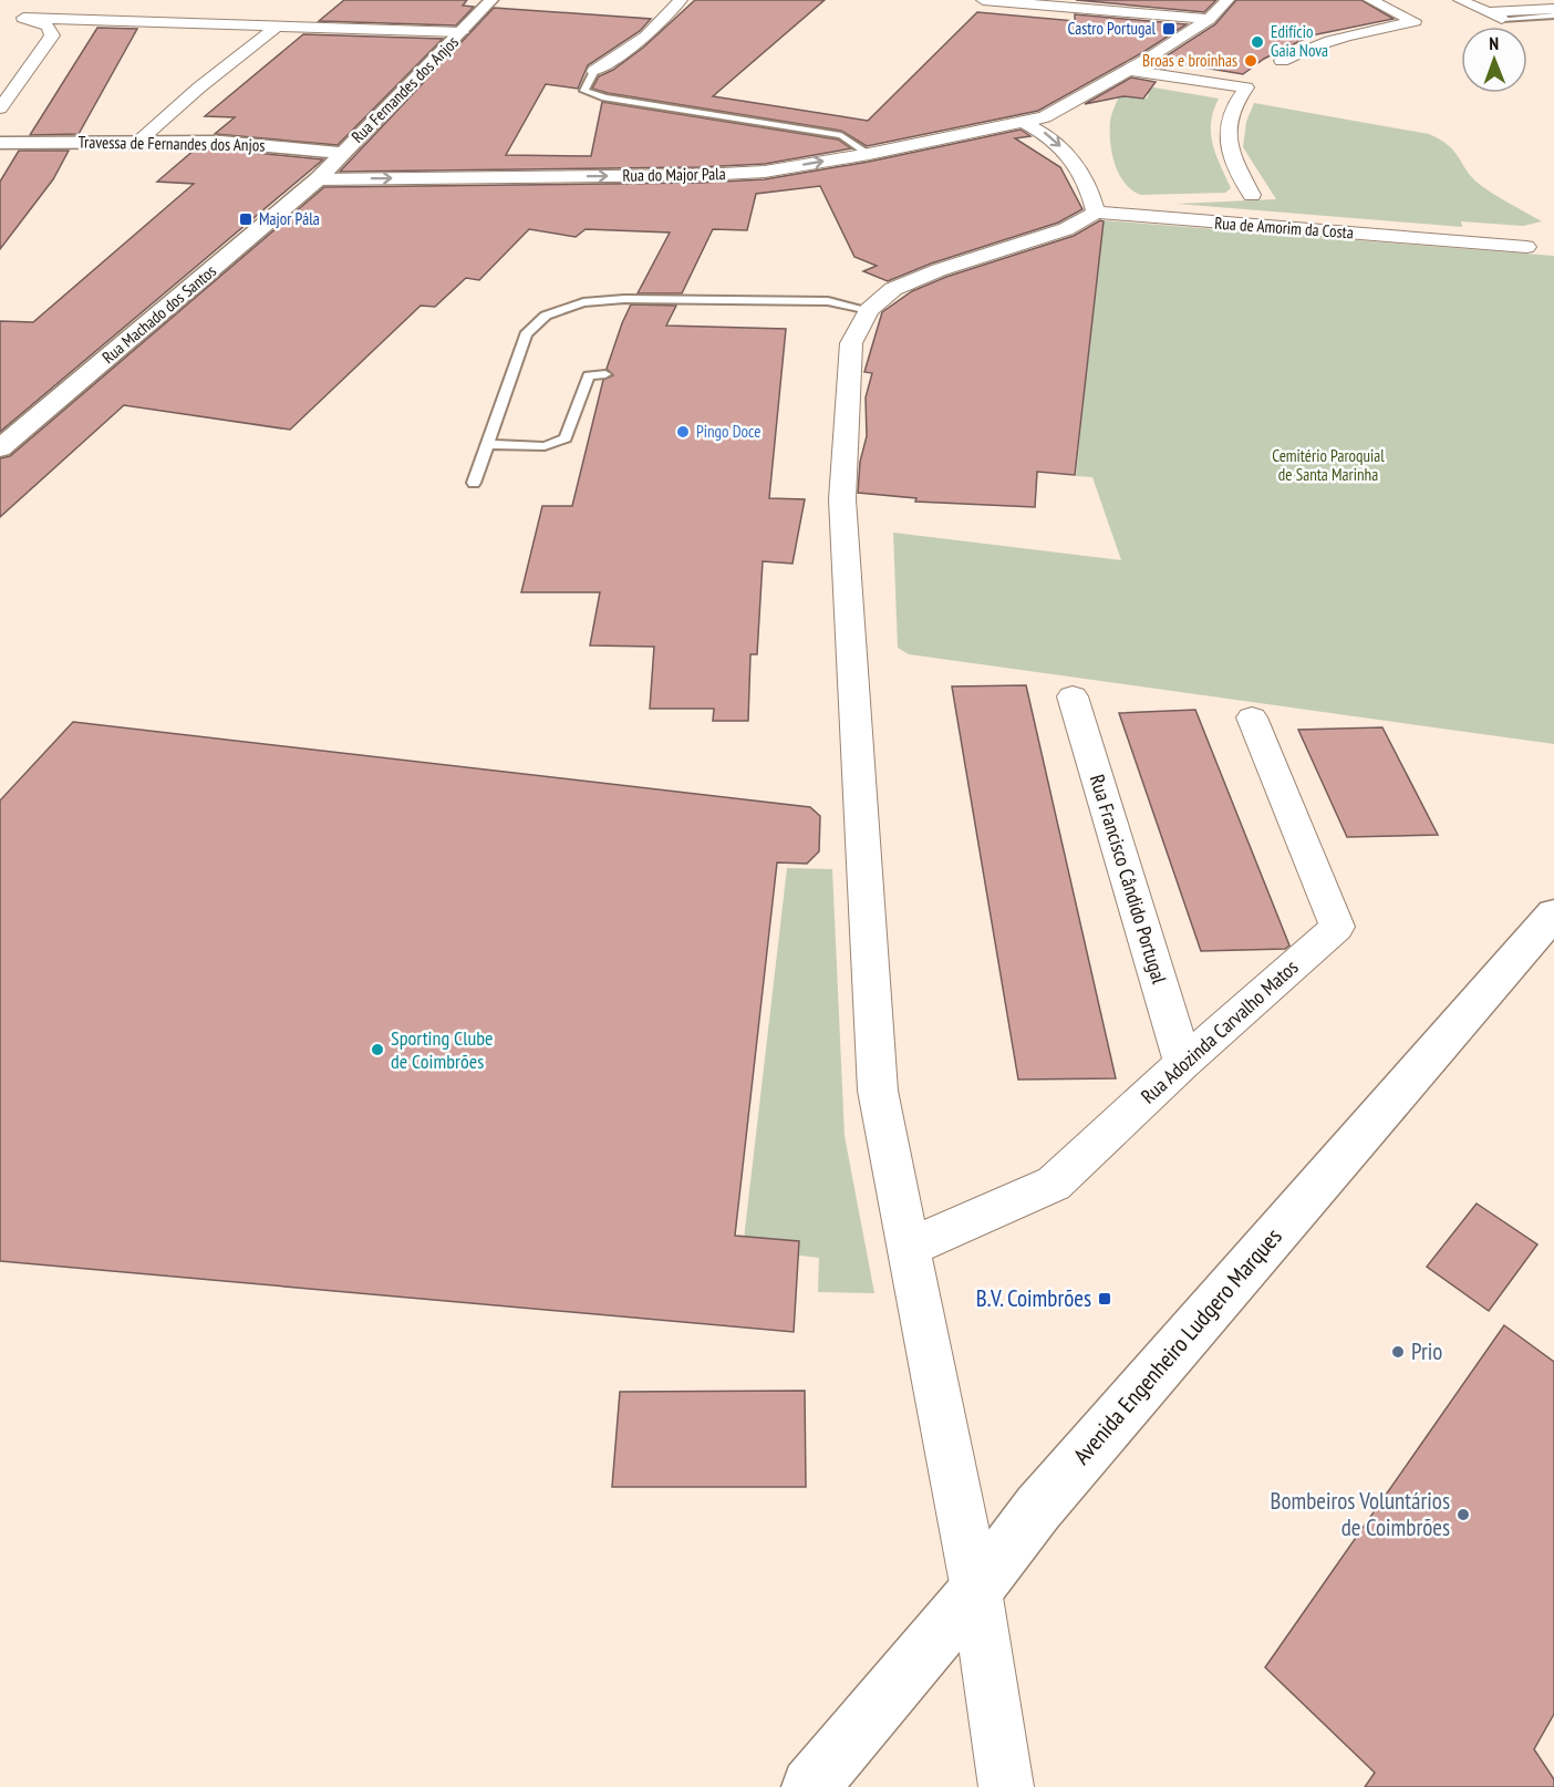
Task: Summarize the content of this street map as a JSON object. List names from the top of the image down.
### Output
{
  "streets": {
    "street": [
      "Rua Fernandes dos Anjos",
      "Travessa de Fernandes dos Anjos",
      "Rua do Major Pala",
      "Rua de Amorim da Costa",
      "Rua Machado dos Santos",
      "Rua Francisco Cândido Portugal",
      "Rua Adozinda Carvalho Matos",
      "Avenida Engenheiro Ludgero Marques"
    ]
  },
  "crossings": [
    ["Rua Fernandes dos Anjos", "Travessa de Fernandes dos Anjos"],
    ["Rua Fernandes dos Anjos", "Rua do Major Pala"],
    ["Rua Fernandes dos Anjos", "Rua Machado dos Santos"],
    ["Rua do Major Pala", "Rua Machado dos Santos"],
    ["Rua Francisco Cândido Portugal", "Rua Adozinda Carvalho Matos"]
  ],
  "parks": ["Cemitério Paroquial de Santa Marinha"],
  "places": {
    "transit": ["Castro Portugal", "Major Pála", "B.V. Coimbrões"],
    "other": [
      "Edifício Gaia Nova",
      "Broas e broinhas",
      "Pingo Doce",
      "Sporting Clube de Coimbrões",
      "Prio",
      "Bombeiros Voluntários de Coimbrões"
    ]
  },
  "north": "top"
}
